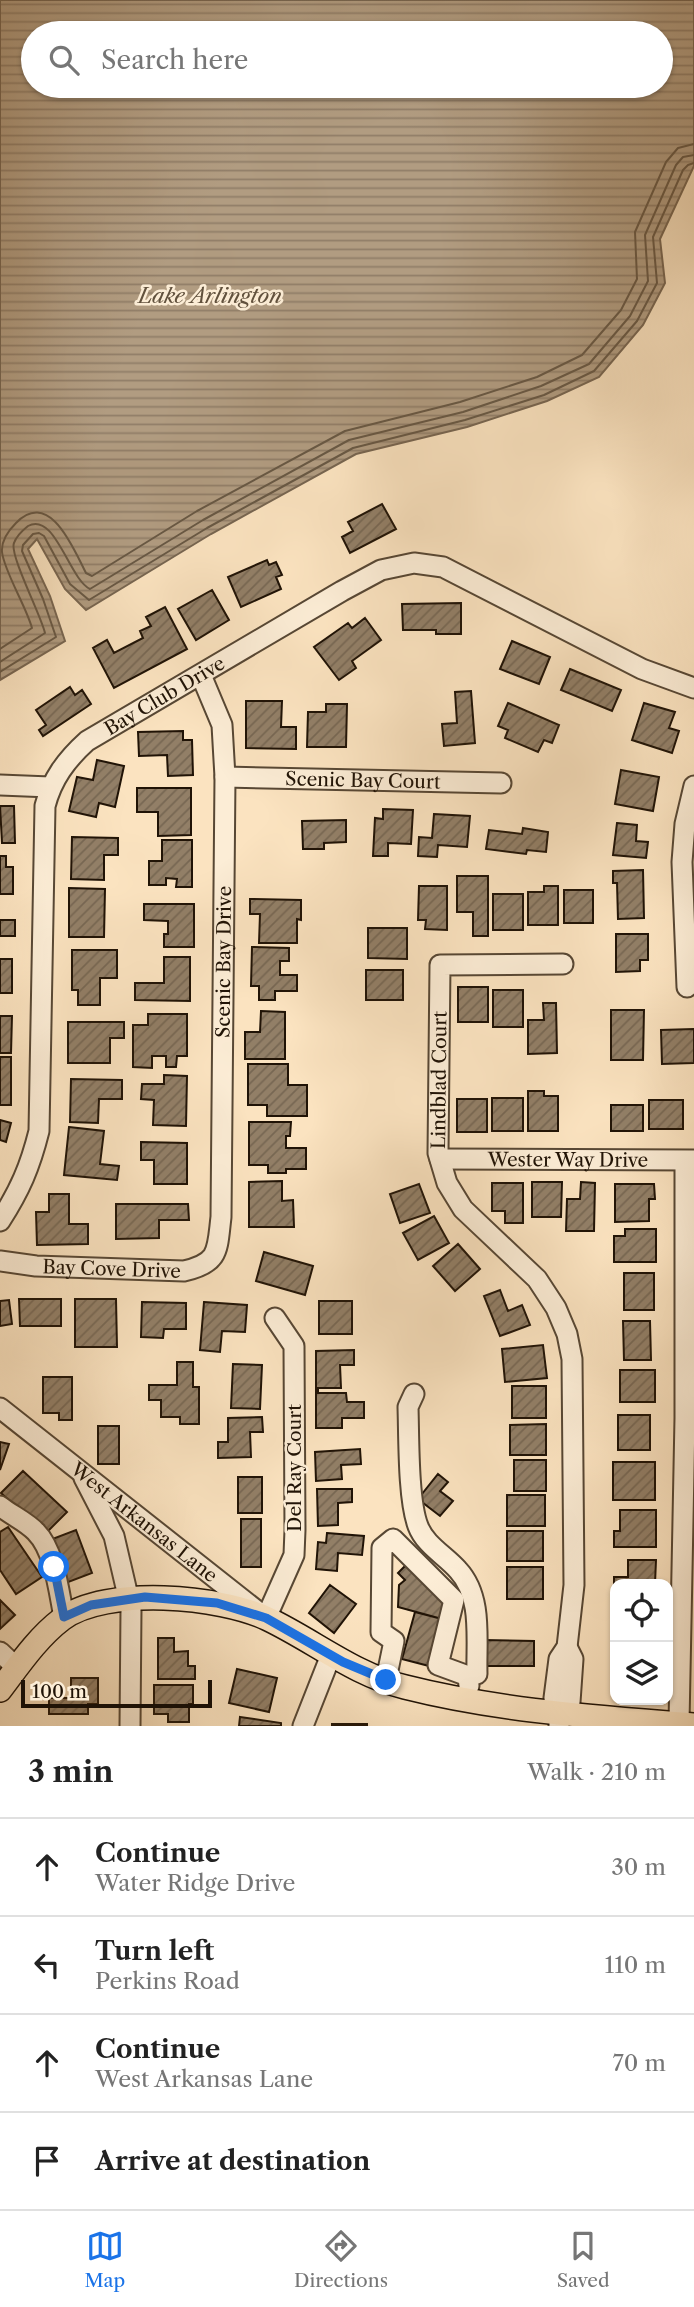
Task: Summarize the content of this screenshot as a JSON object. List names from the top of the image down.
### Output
{
  "streets": {
    "main road": ["West Arkansas Lane"],
    "street": [
      "Bay Club Drive",
      "Scenic Bay Court",
      "Scenic Bay Drive",
      "Lindblad Court",
      "Wester Way Drive",
      "Bay Cove Drive",
      "Del Ray Court"
    ]
  },
  "crossings": [
    ["Bay Club Drive", "Scenic Bay Drive"],
    ["Scenic Bay Court", "Scenic Bay Drive"],
    ["Scenic Bay Drive", "Bay Cove Drive"],
    ["Lindblad Court", "Wester Way Drive"],
    ["Lindblad Court", "West Arkansas Lane"],
    ["Del Ray Court", "West Arkansas Lane"]
  ],
  "water": ["Lake Arlington"],
  "scale_bar": "100 m",
  "page": {
    "search": "Search here",
    "scale": "100 m",
    "heading": ["3 min", "Walk · 210 m"],
    "list": [
      ["Continue", "Water Ridge Drive", "30 m"],
      ["Turn left", "Perkins Road", "110 m"],
      ["Continue", "West Arkansas Lane", "70 m"],
      "Arrive at destination"
    ],
    "nav": ["Map", "Directions", "Saved"]
  }
}
